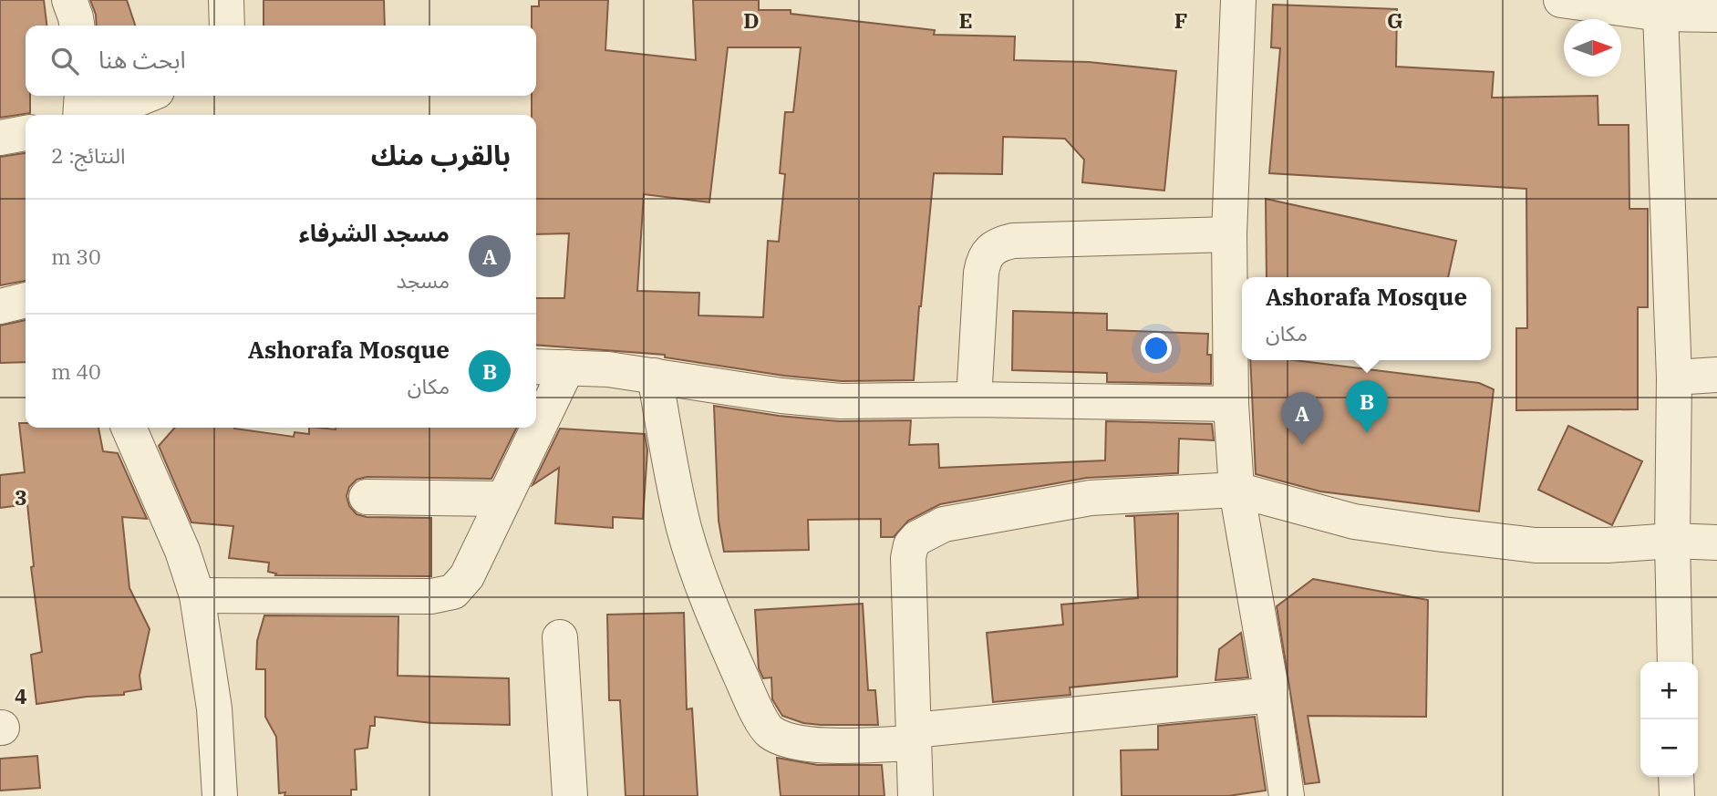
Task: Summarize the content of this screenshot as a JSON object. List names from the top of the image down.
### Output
{
  "north": "right",
  "page": {
    "search": "ابحث هنا",
    "heading": ["بالقرب منك", "النتائج: 2"],
    "list": [
      {
        "mark": "A",
        "name": "مسجد الشرفاء",
        "note": "مسجد",
        "value": "30 m"
      },
      {
        "mark": "B",
        "name": "Ashorafa Mosque",
        "note": "مكان",
        "value": "40 m"
      }
    ],
    "popup": ["Ashorafa Mosque", "مكان"],
    "pins": ["B", "A"],
    "map_buttons": ["+", "−"]
  },
  "grid": {
    "columns": [
      "D",
      "E",
      "F",
      "G"
    ],
    "rows": ["3", "4"]
  }
}
